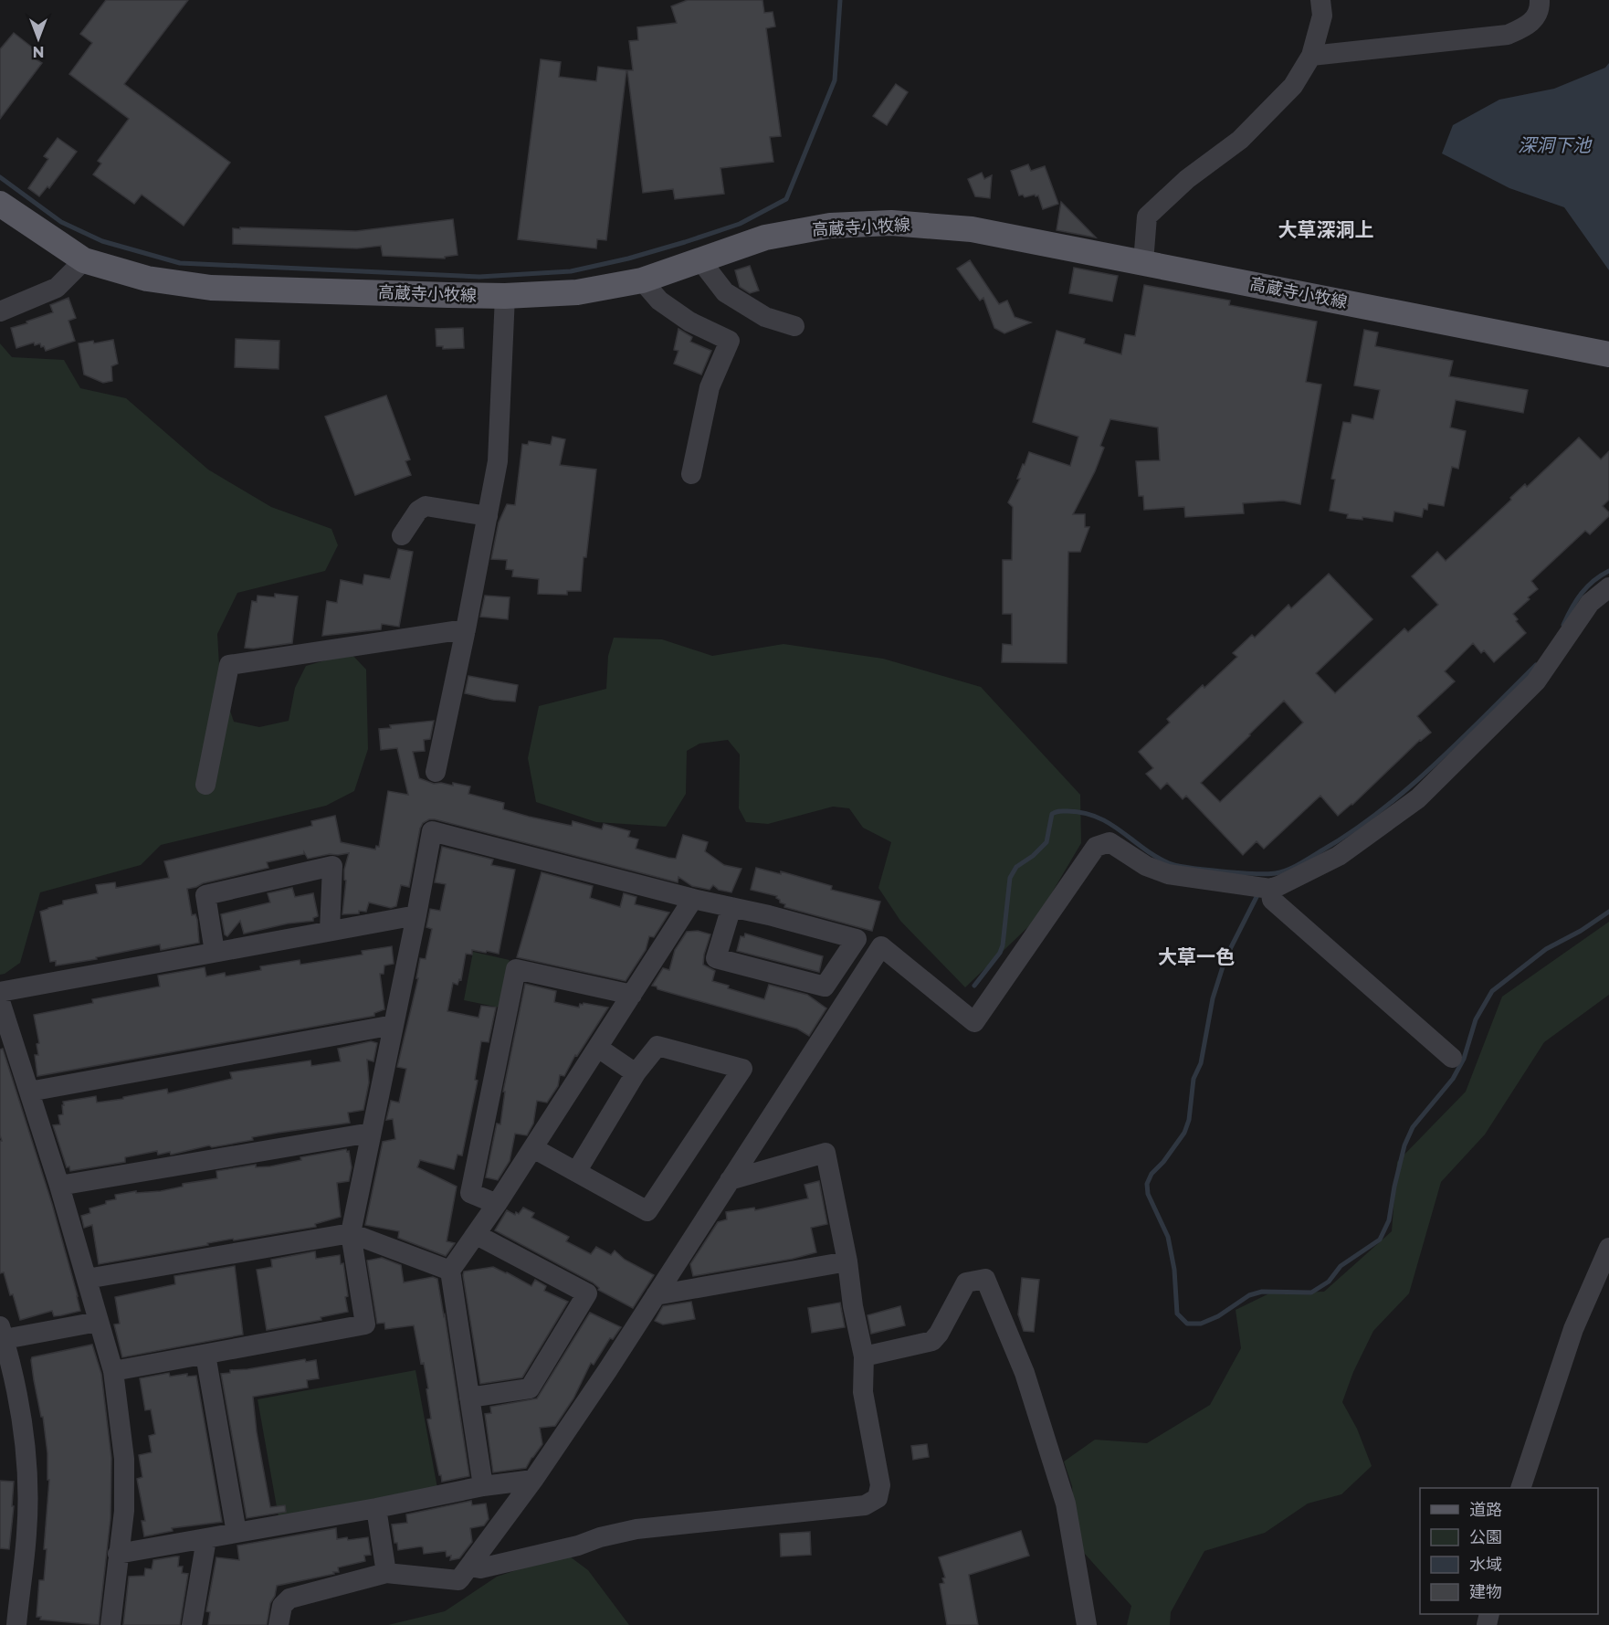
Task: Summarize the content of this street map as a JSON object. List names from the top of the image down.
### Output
{
  "streets": {
    "main road": ["高蔵寺小牧線"]
  },
  "districts": ["大草深洞上", "大草一色"],
  "water": ["深洞下池"],
  "legend": [
    "道路",
    "公園",
    "水域",
    "建物"
  ],
  "north": "bottom"
}
